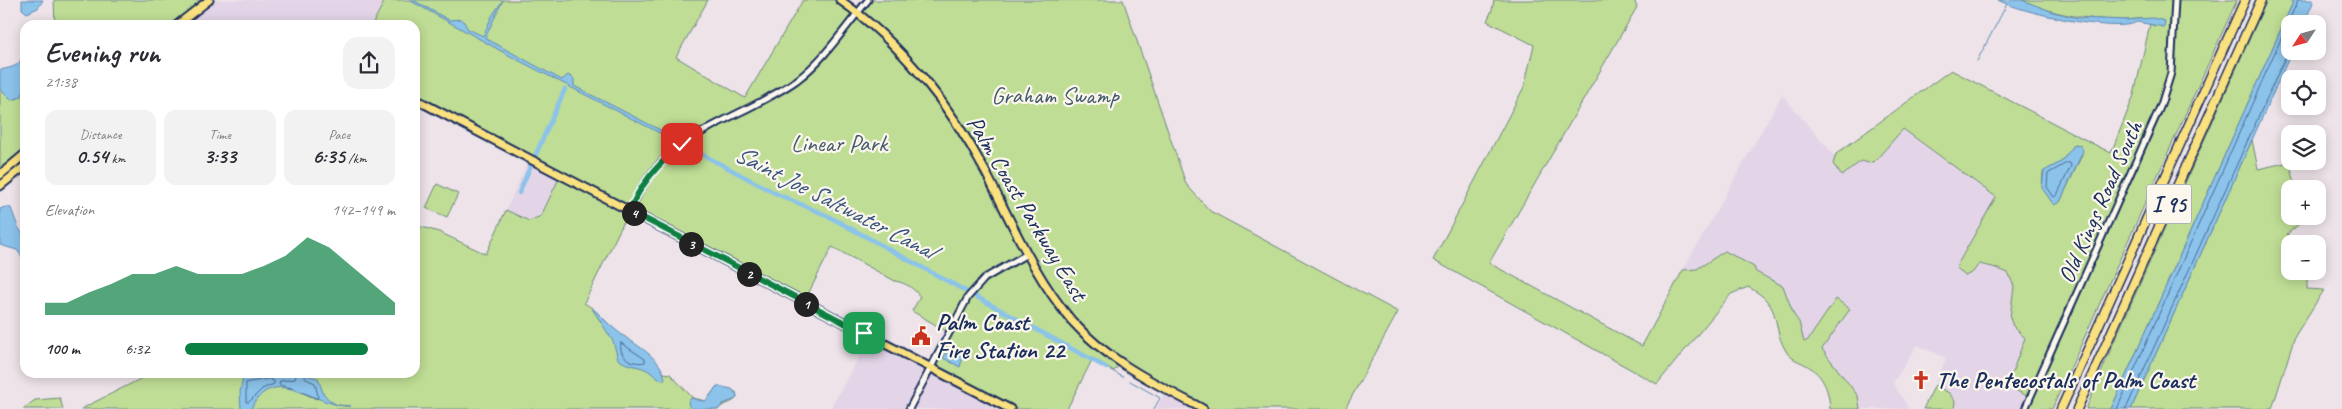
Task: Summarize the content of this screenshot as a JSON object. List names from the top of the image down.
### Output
{
  "streets": {
    "highway": ["I 95"],
    "main road": ["Palm Coast Parkway East"],
    "street": ["Old Kings Road South"]
  },
  "water": ["Saint Joe Saltwater Canal"],
  "parks": ["Graham Swamp", "Linear Park"],
  "places": {
    "public building": ["Palm Coast Fire Station 22"],
    "church": ["The Pentecostals of Palm Coast"]
  },
  "north": "bottom left",
  "page": {
    "map_buttons": ["+", "−"],
    "heading": ["Evening run", "21:38"],
    "stats": [
      ["Distance", "0.54 km"],
      ["Time", "3:33"],
      ["Pace", "6:35 /km"]
    ],
    "chart": ["Elevation", "142–149 m"],
    "pins": [
      "4",
      "3",
      "2",
      "1"
    ],
    "list": [
      {
        "name": "100 m",
        "note": "6:32"
      }
    ]
  }
}
